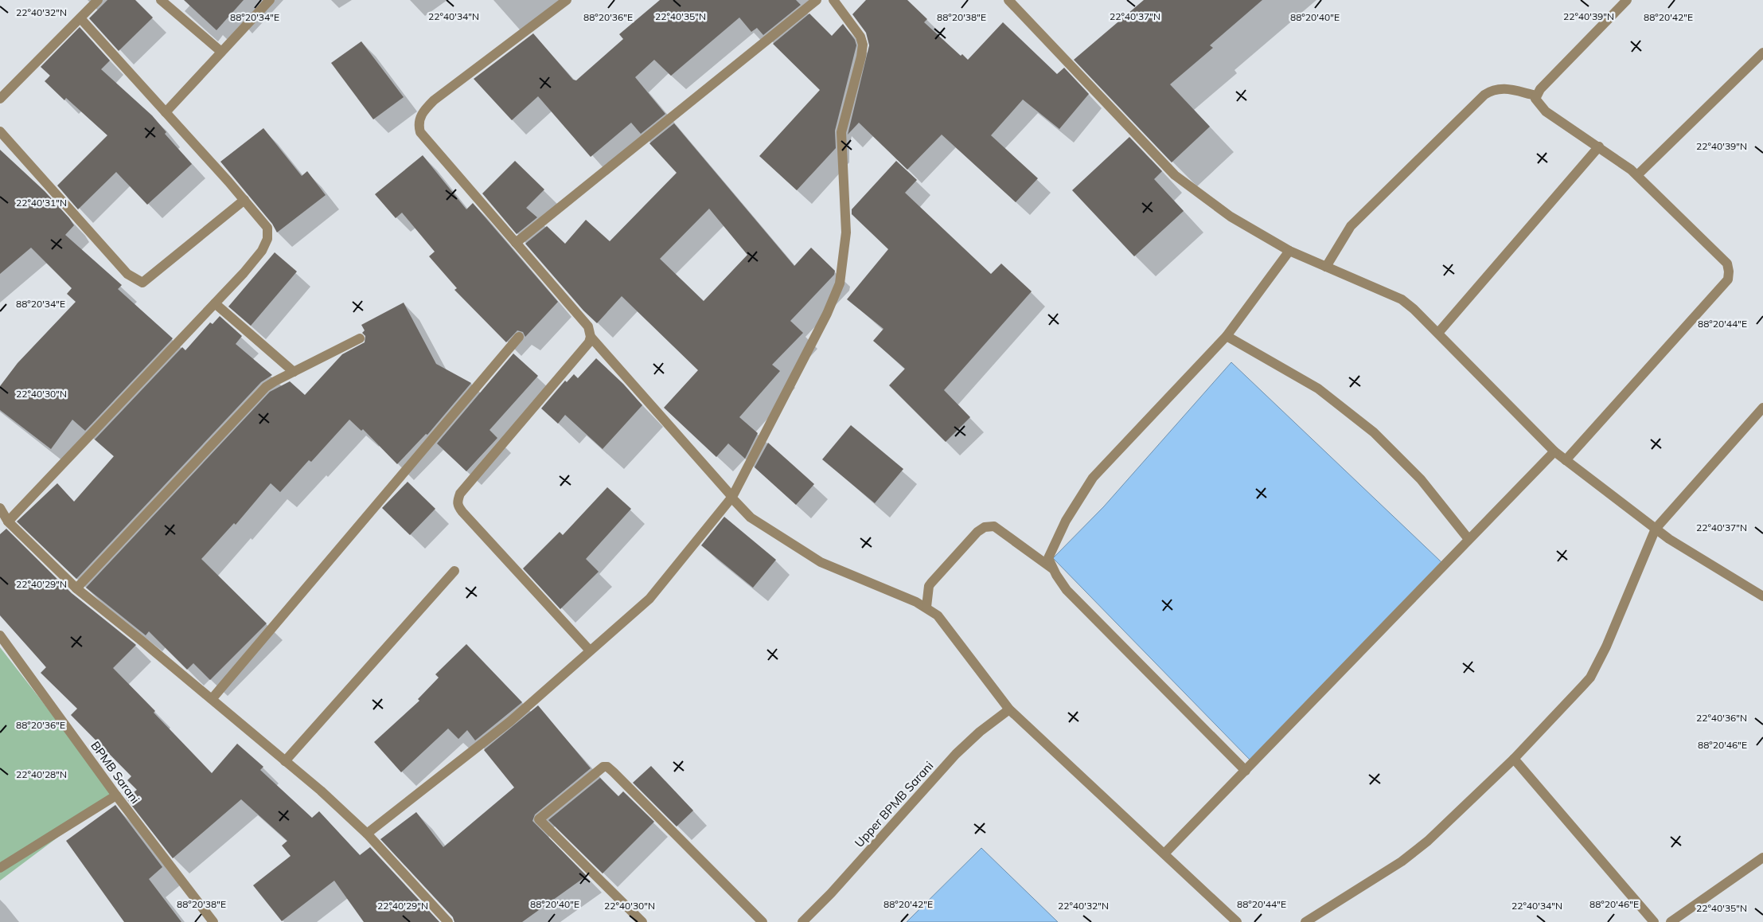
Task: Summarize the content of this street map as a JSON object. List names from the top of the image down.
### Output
{
  "streets": {
    "street": ["BPMB Sarani", "Upper BPMB Sarani"]
  },
  "coordinates": [
    "22°40'32\"N",
    "22°40'34\"N",
    "22°40'35\"N",
    "22°40'37\"N",
    "22°40'39\"N",
    "88°20'34\"E",
    "88°20'36\"E",
    "88°20'38\"E",
    "88°20'40\"E",
    "88°20'42\"E",
    "22°40'31\"N",
    "88°20'44\"E",
    "22°40'30\"N",
    "22°40'29\"N",
    "22°40'36\"N",
    "88°20'46\"E",
    "22°40'28\"N"
  ]
}
